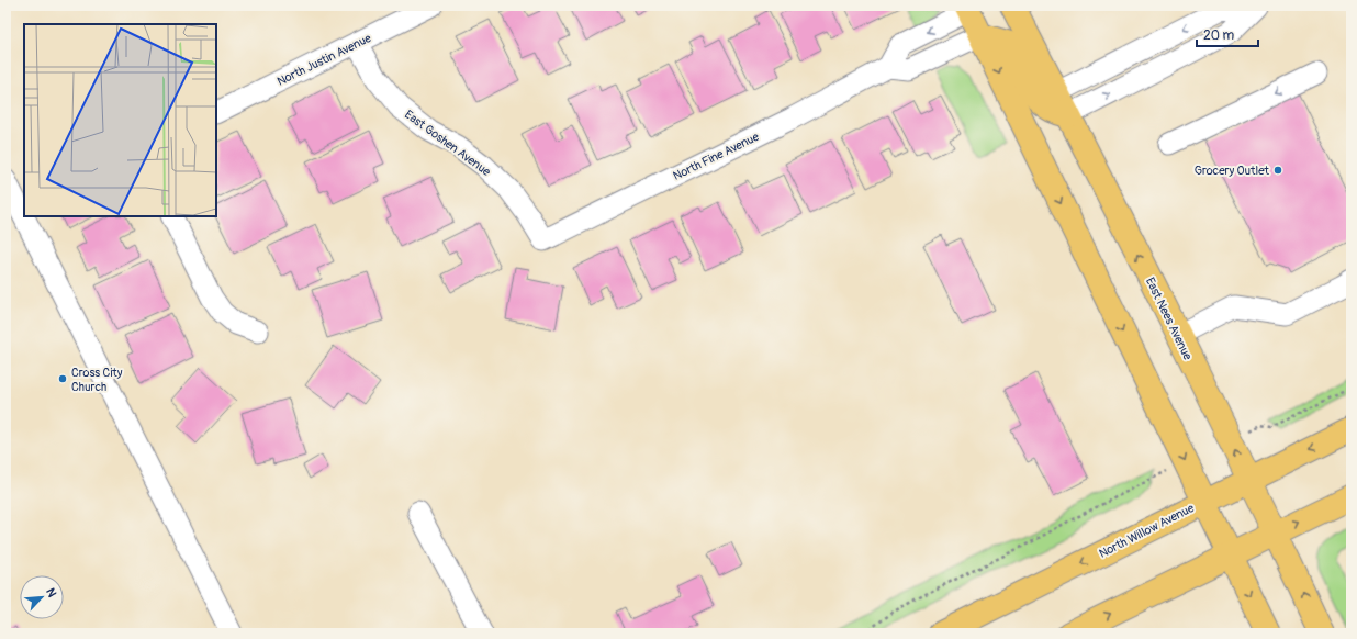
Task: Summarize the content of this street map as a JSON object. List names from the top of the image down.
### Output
{
  "streets": {
    "main road": ["East Nees Avenue", "North Willow Avenue"],
    "street": ["North Justin Avenue", "East Goshen Avenue", "North Fine Avenue"]
  },
  "crossings": [
    ["North Justin Avenue", "East Goshen Avenue"],
    ["East Goshen Avenue", "North Fine Avenue"],
    ["East Nees Avenue", "North Willow Avenue"]
  ],
  "places": ["Grocery Outlet", "Cross City Church"],
  "scale_bar": "20 m",
  "north": "top right"
}
